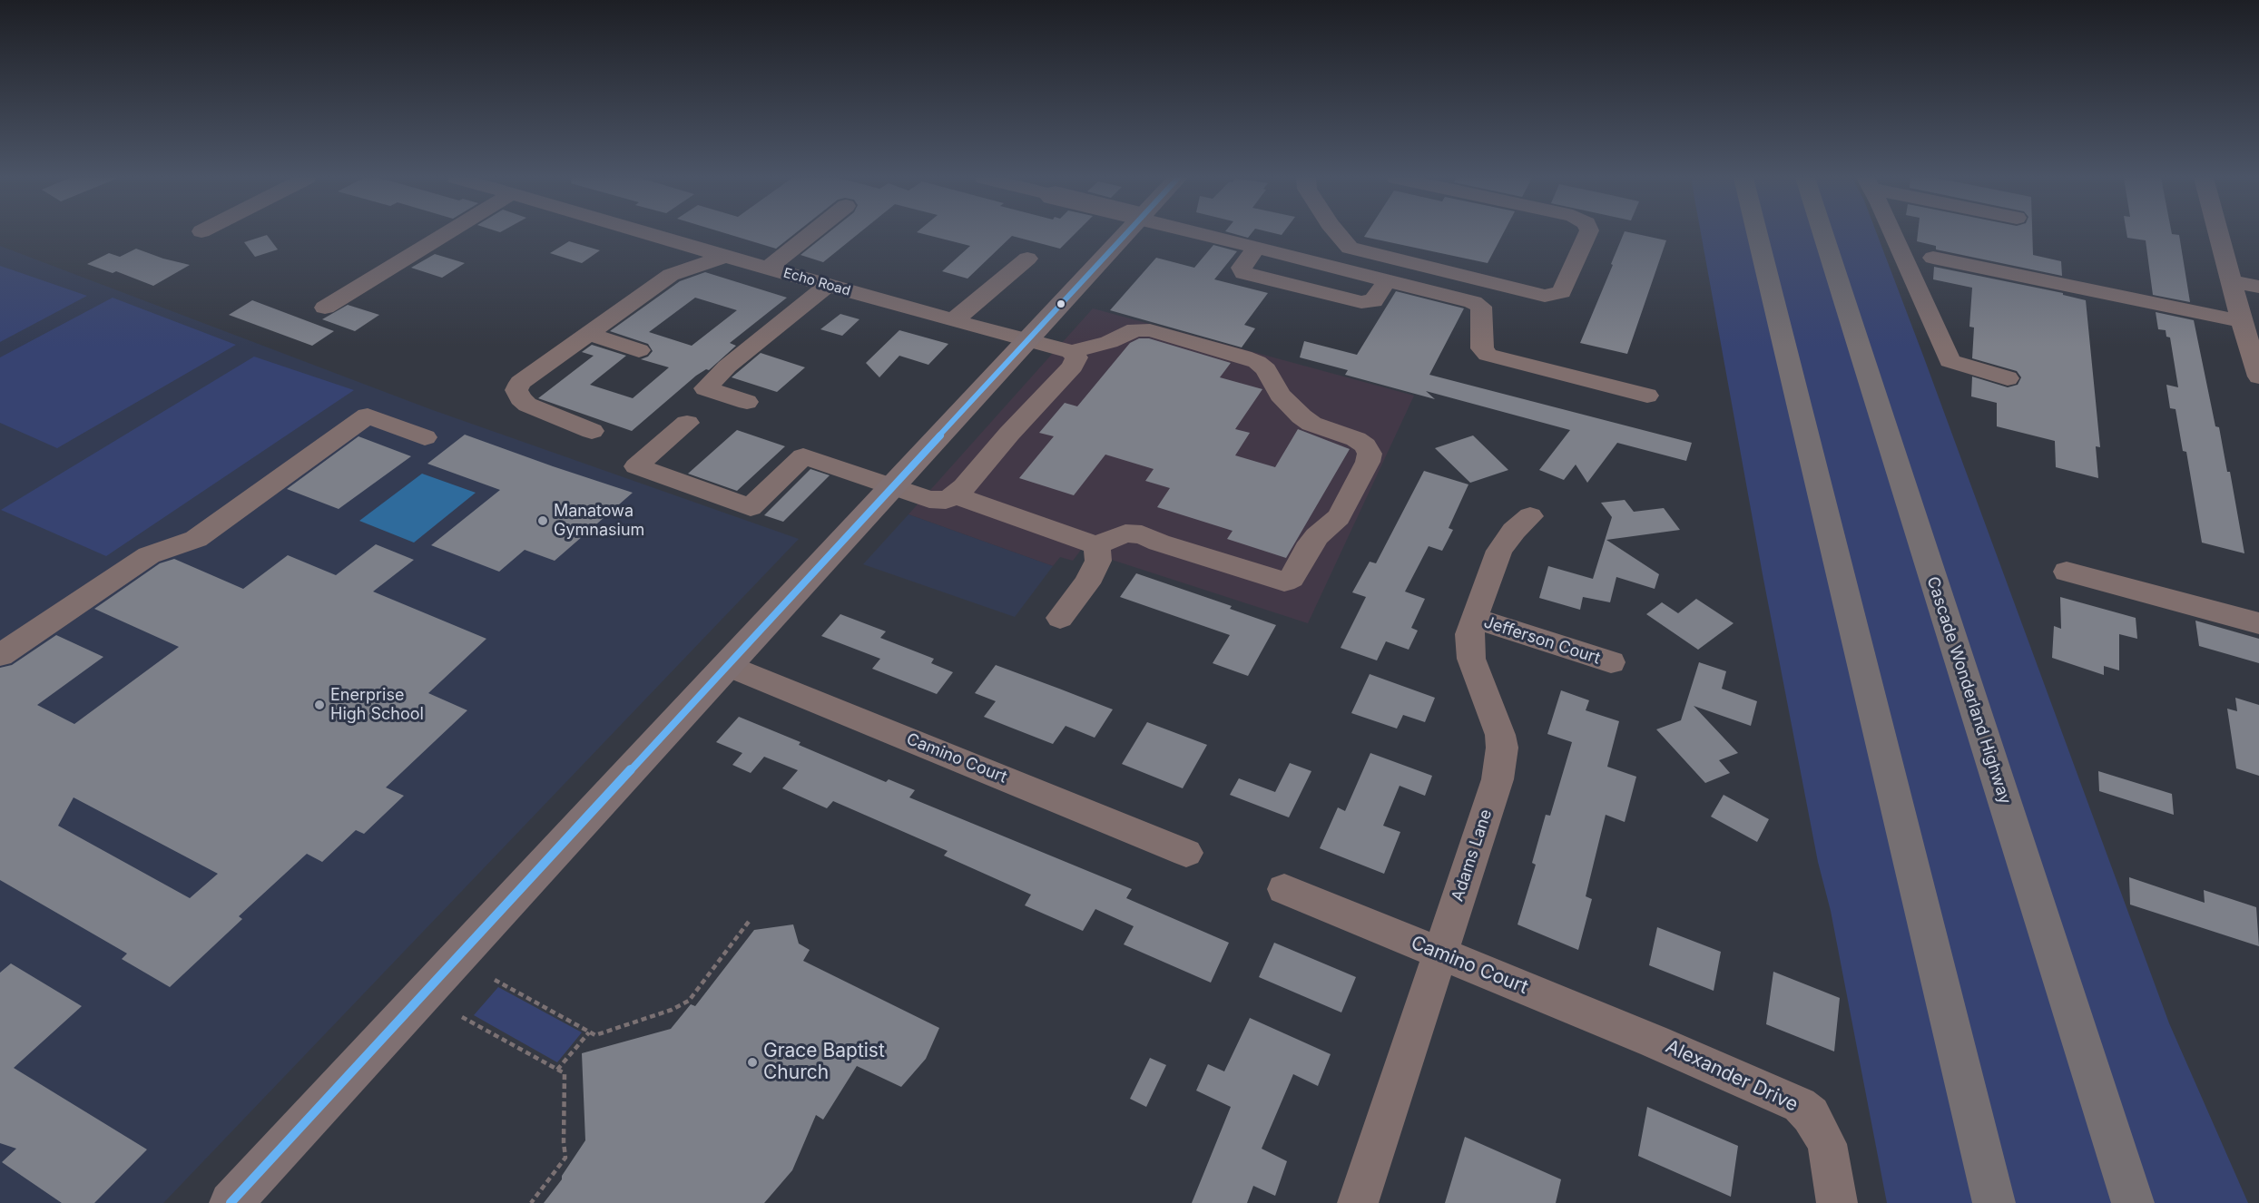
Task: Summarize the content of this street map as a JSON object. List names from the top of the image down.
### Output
{
  "streets": {
    "highway": ["Cascade Wonderland Highway"],
    "street": [
      "Echo Road",
      "Jefferson Court",
      "Camino Court",
      "Adams Lane",
      "Alexander Drive"
    ]
  },
  "crossings": [
    ["Jefferson Court", "Adams Lane"],
    ["Camino Court", "Adams Lane"],
    ["Camino Court", "Alexander Drive"]
  ],
  "places": ["Manatowa Gymnasium", "Enerprise High School", "Grace Baptist Church"]
}
